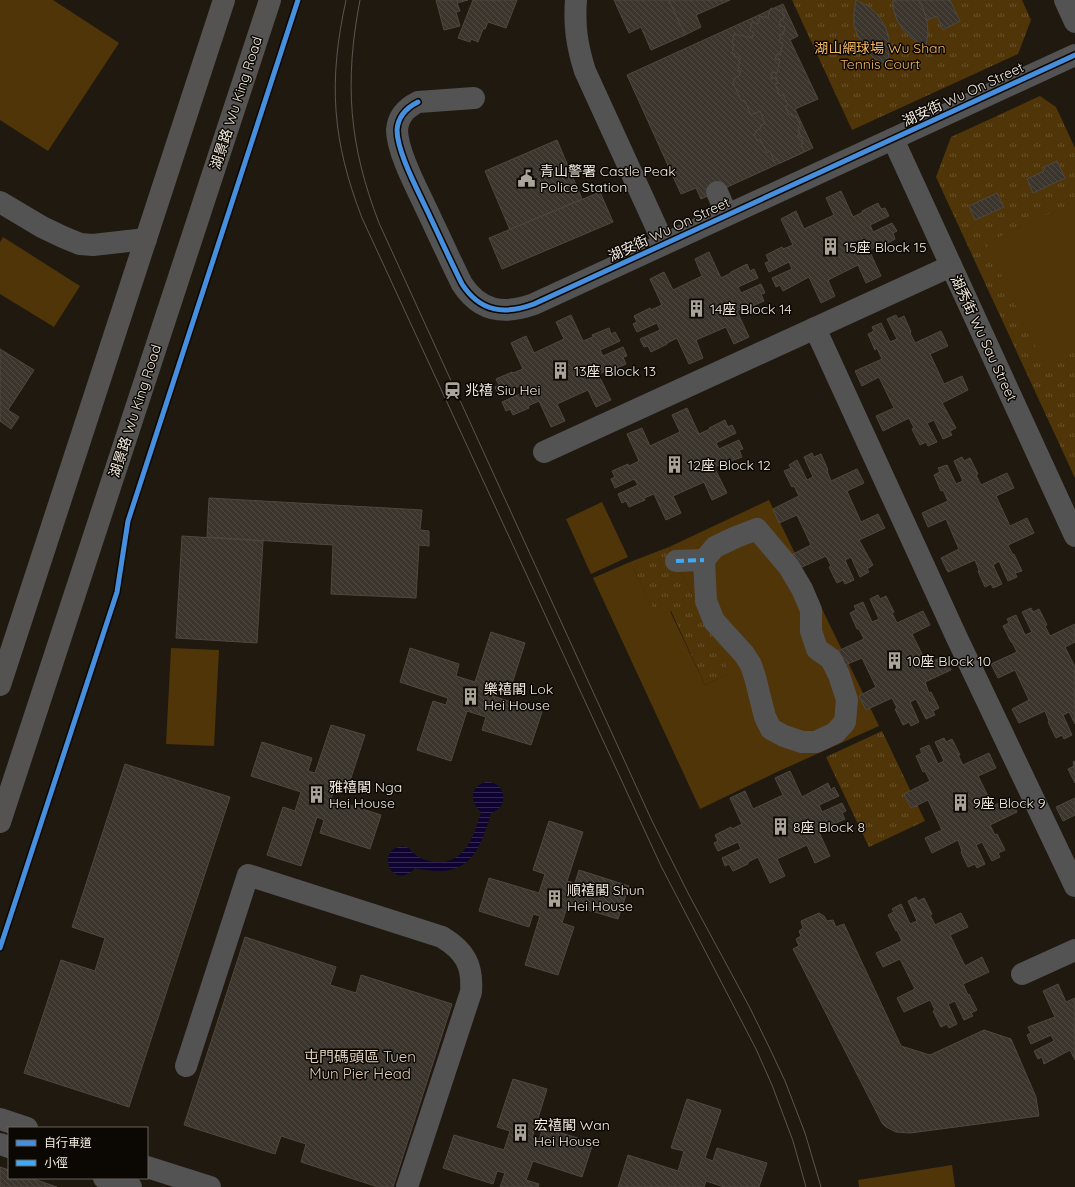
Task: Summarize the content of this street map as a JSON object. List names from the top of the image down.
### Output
{
  "streets": {
    "main road": ["湖景路 Wu King Road"],
    "street": ["湖安街 Wu On Street", "湖秀街 Wu Sau Street"]
  },
  "crossings": [
    ["湖安街 Wu On Street", "湖秀街 Wu Sau Street"]
  ],
  "districts": ["屯門碼頭區 Tuen Mun Pier Head"],
  "parks": ["湖山網球場 Wu Shan Tennis Court"],
  "places": {
    "public building": ["青山警署 Castle Peak Police Station"],
    "building": [
      "15座 Block 15",
      "14座 Block 14",
      "13座 Block 13",
      "12座 Block 12",
      "10座 Block 10",
      "樂禧閣 Lok Hei House",
      "雅禧閣 Nga Hei House",
      "9座 Block 9",
      "8座 Block 8",
      "順禧閣 Shun Hei House",
      "宏禧閣 Wan Hei House"
    ],
    "station": ["兆禧 Siu Hei"]
  },
  "legend": ["自行車道", "小徑"]
}
